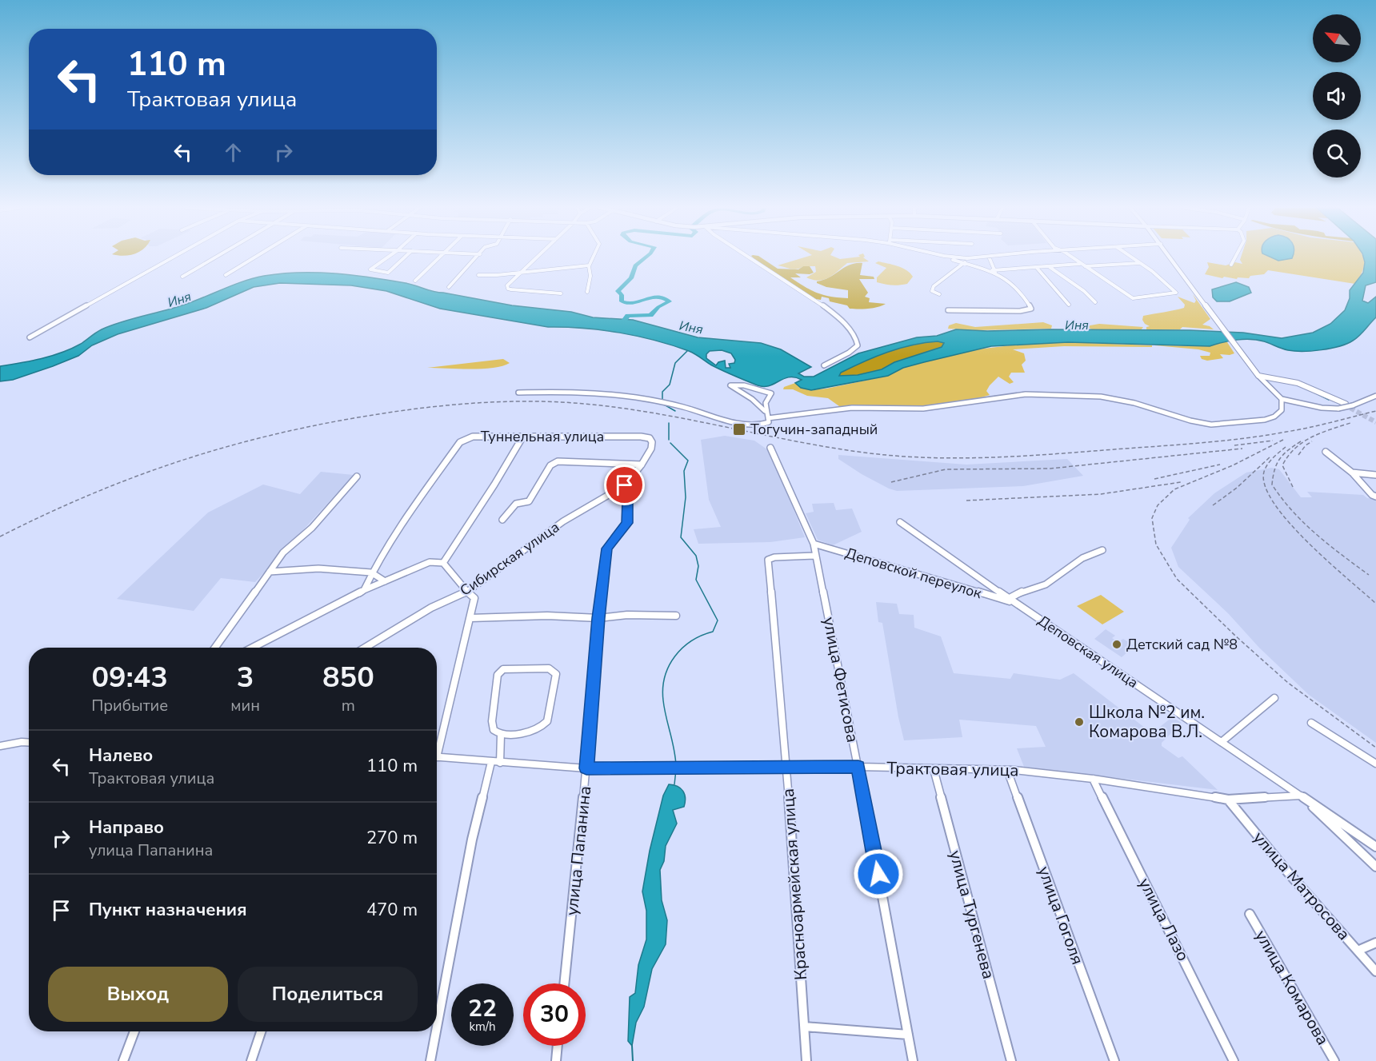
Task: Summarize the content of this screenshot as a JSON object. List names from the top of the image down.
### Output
{
  "streets": {
    "street": [
      "Туннельная улица",
      "Сибирская улица",
      "Деповской переулок",
      "Деповская улица",
      "улица Фетисова",
      "Трактовая улица",
      "улица Папанина",
      "Красноармейская улица",
      "улица Матросова",
      "улица Тургенева",
      "улица Гоголя",
      "улица Лазо",
      "улица Комарова"
    ]
  },
  "crossings": [
    ["Туннельная улица", "Сибирская улица"],
    ["Сибирская улица", "улица Папанина"],
    ["Деповской переулок", "Деповская улица"],
    ["Деповской переулок", "улица Фетисова"],
    ["Деповская улица", "Трактовая улица"],
    ["улица Фетисова", "Трактовая улица"],
    ["улица Фетисова", "Красноармейская улица"],
    ["Трактовая улица", "улица Папанина"],
    ["Трактовая улица", "Красноармейская улица"],
    ["Трактовая улица", "улица Матросова"],
    ["Трактовая улица", "улица Тургенева"],
    ["Трактовая улица", "улица Гоголя"],
    ["Трактовая улица", "улица Лазо"]
  ],
  "water": ["Иня"],
  "places": {
    "transit": ["Тогучин-западный"],
    "other": ["Детский сад №8", "Школа №2 им. Комарова В.Л."]
  },
  "north": "top left",
  "page": {
    "turn": ["110 m", "Трактовая улица"],
    "eta": [
      "09:43",
      "Прибытие",
      "3",
      "мин",
      "850",
      "m"
    ],
    "list": [
      {
        "name": "Налево",
        "note": "Трактовая улица",
        "value": "110 m"
      },
      {
        "name": "Направо",
        "note": "улица Папанина",
        "value": "270 m"
      },
      {
        "name": "Пункт назначения",
        "value": "470 m"
      }
    ],
    "buttons": ["Выход", "Поделиться"],
    "speed": "22 km/h",
    "limit": "30"
  }
}
